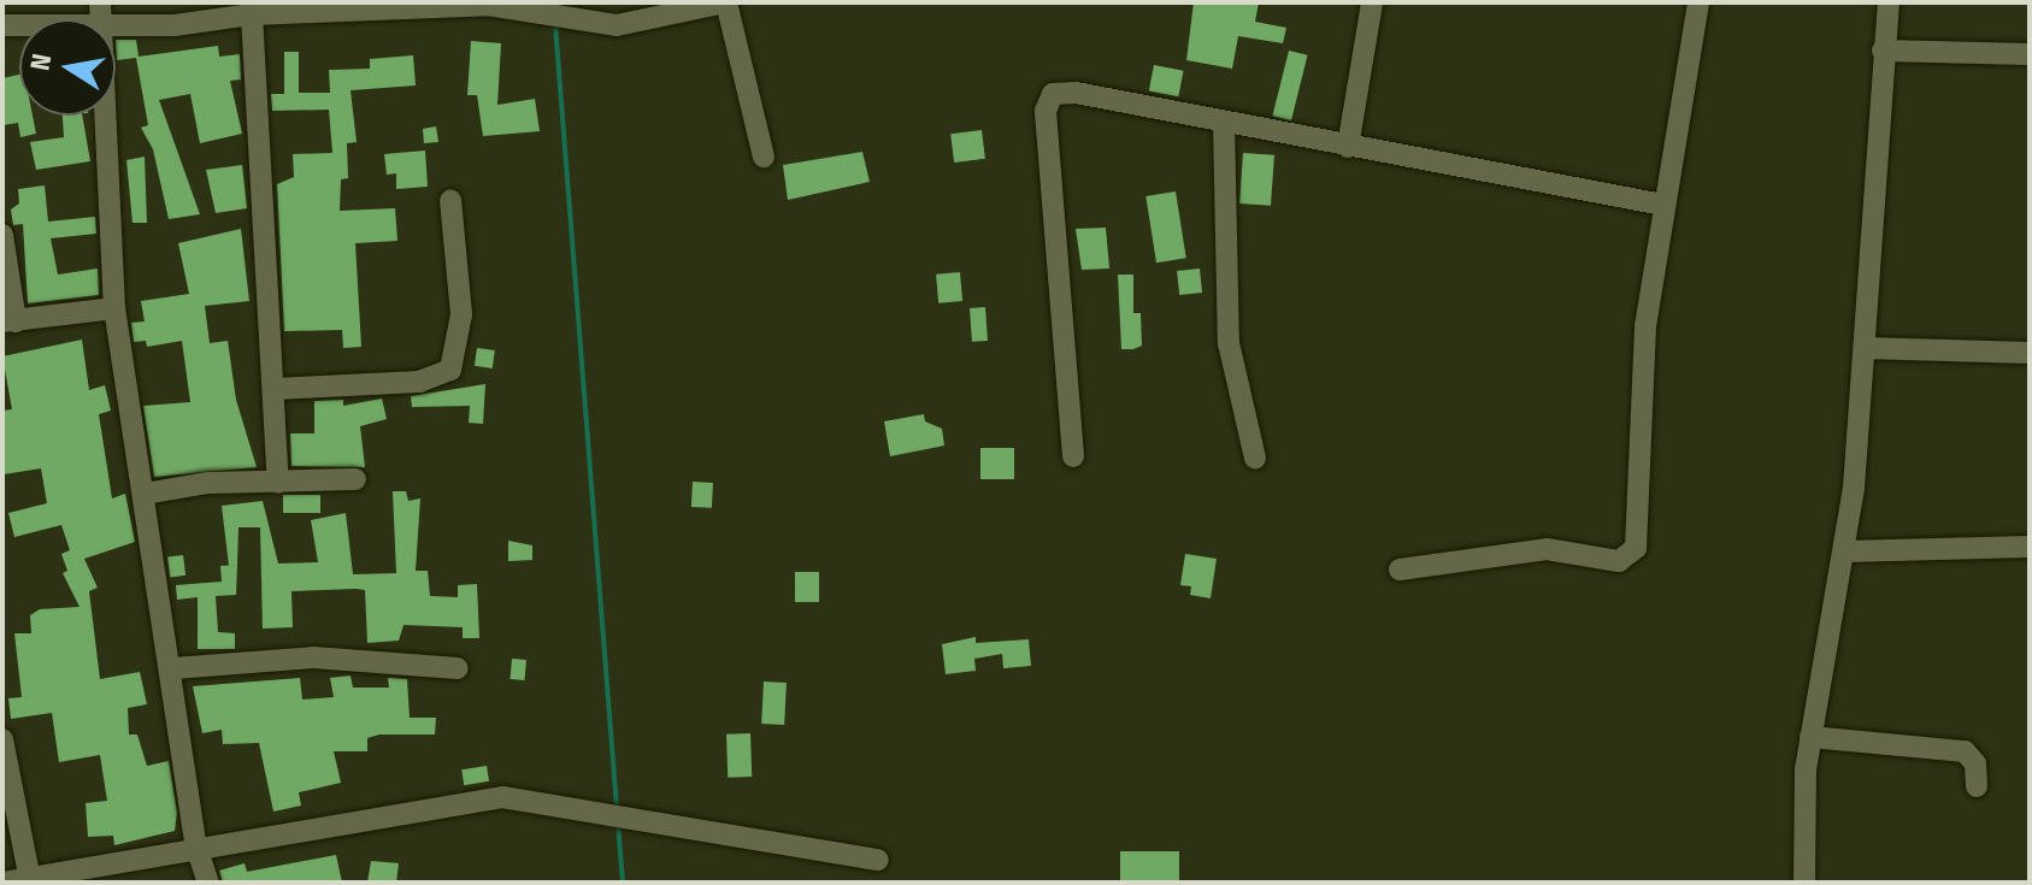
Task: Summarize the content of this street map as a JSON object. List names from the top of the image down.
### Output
{
  "north": "left"
}
